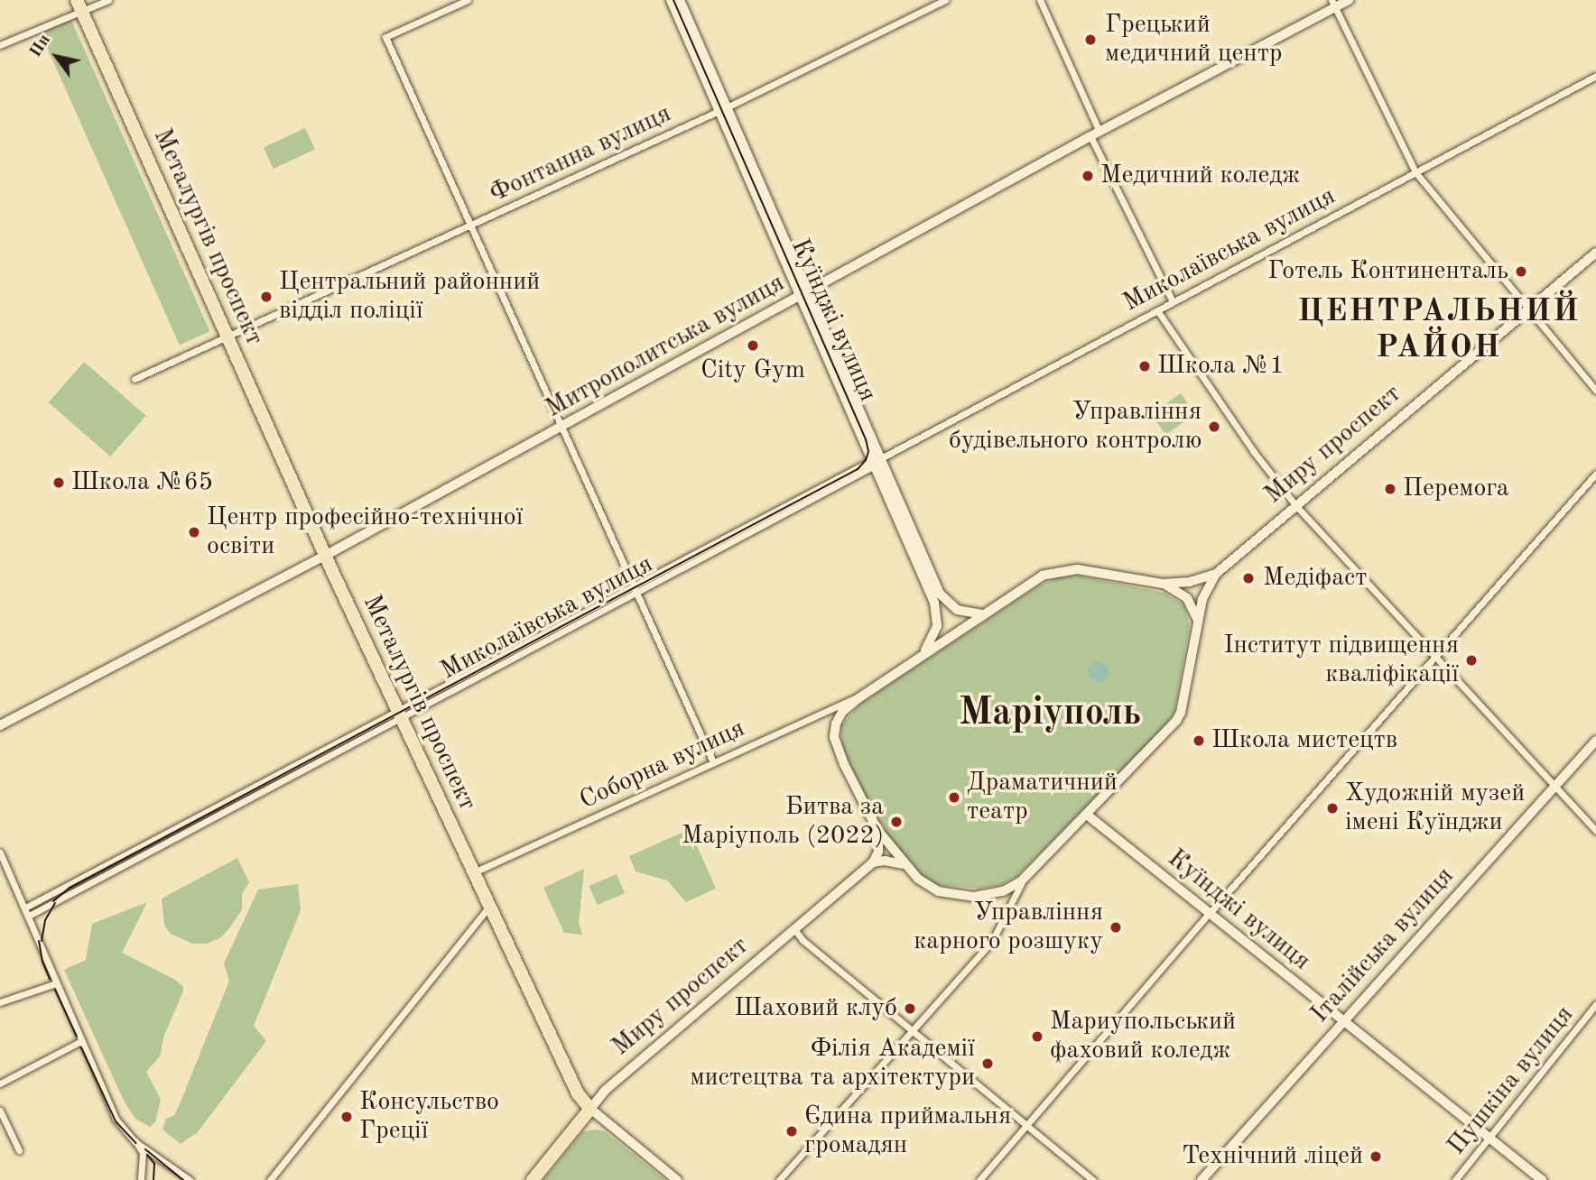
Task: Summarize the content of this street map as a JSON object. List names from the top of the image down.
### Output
{
  "streets": {
    "highway": ["Металургів проспект", "Миру проспект"],
    "main road": ["Куїнджі вулиця", "Митрополитська вулиця", "Італійська вулиця"],
    "street": [
      "Фонтанна вулиця",
      "Миколаївська вулиця",
      "Соборна вулиця",
      "Пушкіна вулиця"
    ]
  },
  "crossings": [
    ["Фонтанна вулиця", "Металургів проспект"],
    ["Фонтанна вулиця", "Куїнджі вулиця"],
    ["Металургів проспект", "Миколаївська вулиця"],
    ["Металургів проспект", "Митрополитська вулиця"],
    ["Металургів проспект", "Миру проспект"],
    ["Металургів проспект", "Соборна вулиця"],
    ["Миколаївська вулиця", "Куїнджі вулиця"],
    ["Куїнджі вулиця", "Митрополитська вулиця"],
    ["Куїнджі вулиця", "Миру проспект"],
    ["Куїнджі вулиця", "Італійська вулиця"],
    ["Куїнджі вулиця", "Пушкіна вулиця"],
    ["Миру проспект", "Соборна вулиця"]
  ],
  "districts": ["ЦЕНТРАЛЬНИЙ РАЙОН", "Маріуполь"],
  "places": [
    "Грецький медичний центр",
    "Медичний коледж",
    "Готель Континенталь",
    "Центральний районний відділ поліції",
    "City Gym",
    "Школа №1",
    "Управління будівельного контролю",
    "Школа №65",
    "Перемога",
    "Центр професійно-технічної освіти",
    "Медіфаст",
    "Інститут підвищення кваліфікації",
    "Школа мистецтв",
    "Драматичний театр",
    "Художній музей імені Куїнджи",
    "Битва за Маріуполь (2022)",
    "Управління карного розшуку",
    "Шаховий клуб",
    "Мариупольський фаховий коледж",
    "Філія Академії мистецтва та архітектури",
    "Консульство Греції",
    "Єдина приймальня громадян",
    "Технічний ліцей"
  ],
  "north": "top left"
}
